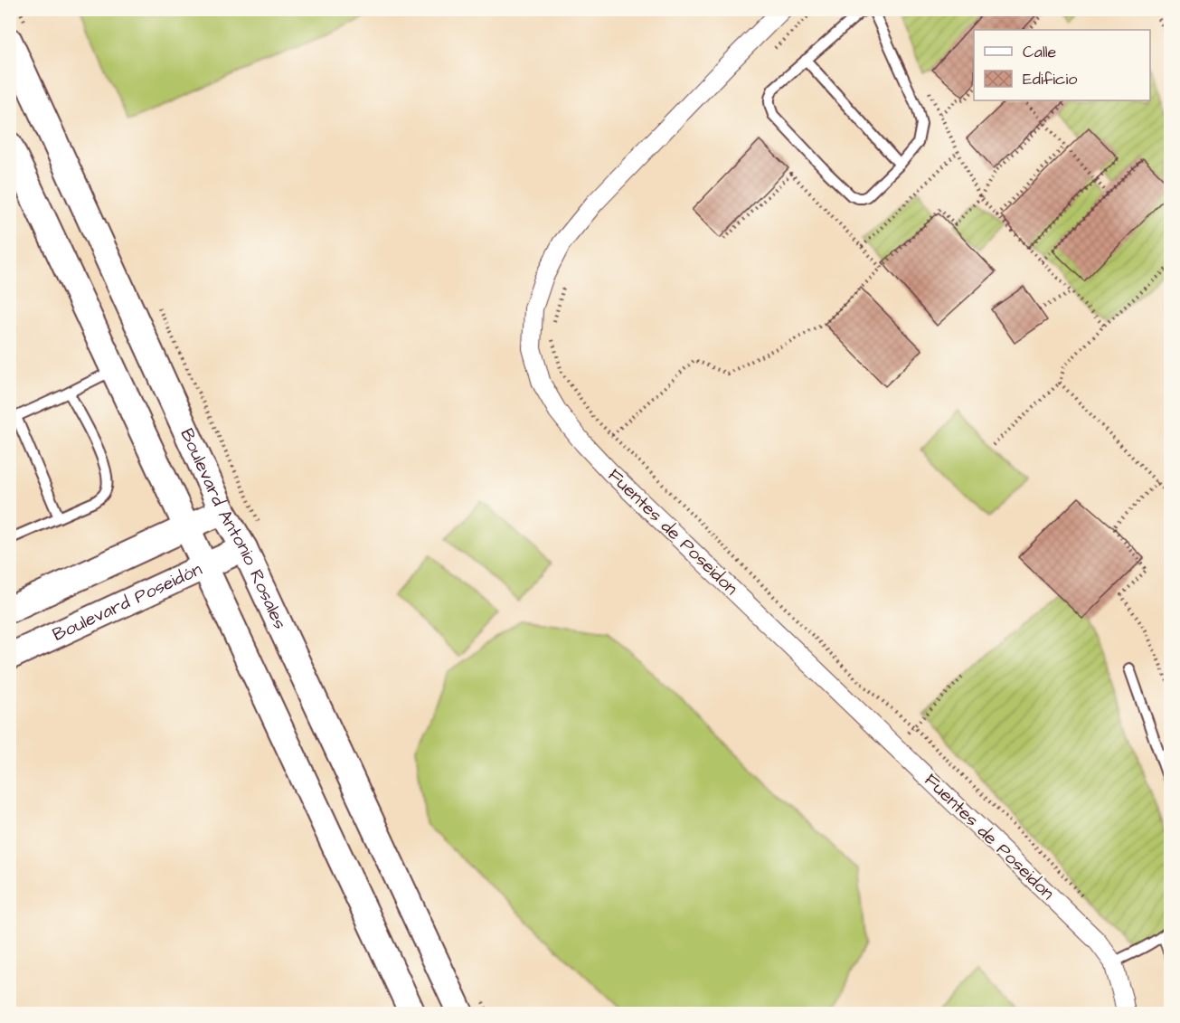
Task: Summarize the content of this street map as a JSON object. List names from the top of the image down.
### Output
{
  "streets": {
    "main road": ["Boulevard Antonio Rosales", "Boulevard Poseidón"],
    "street": ["Fuentes de Poseidon"]
  },
  "crossings": [
    ["Boulevard Antonio Rosales", "Boulevard Poseidón"]
  ],
  "legend": ["Calle", "Edificio"]
}
